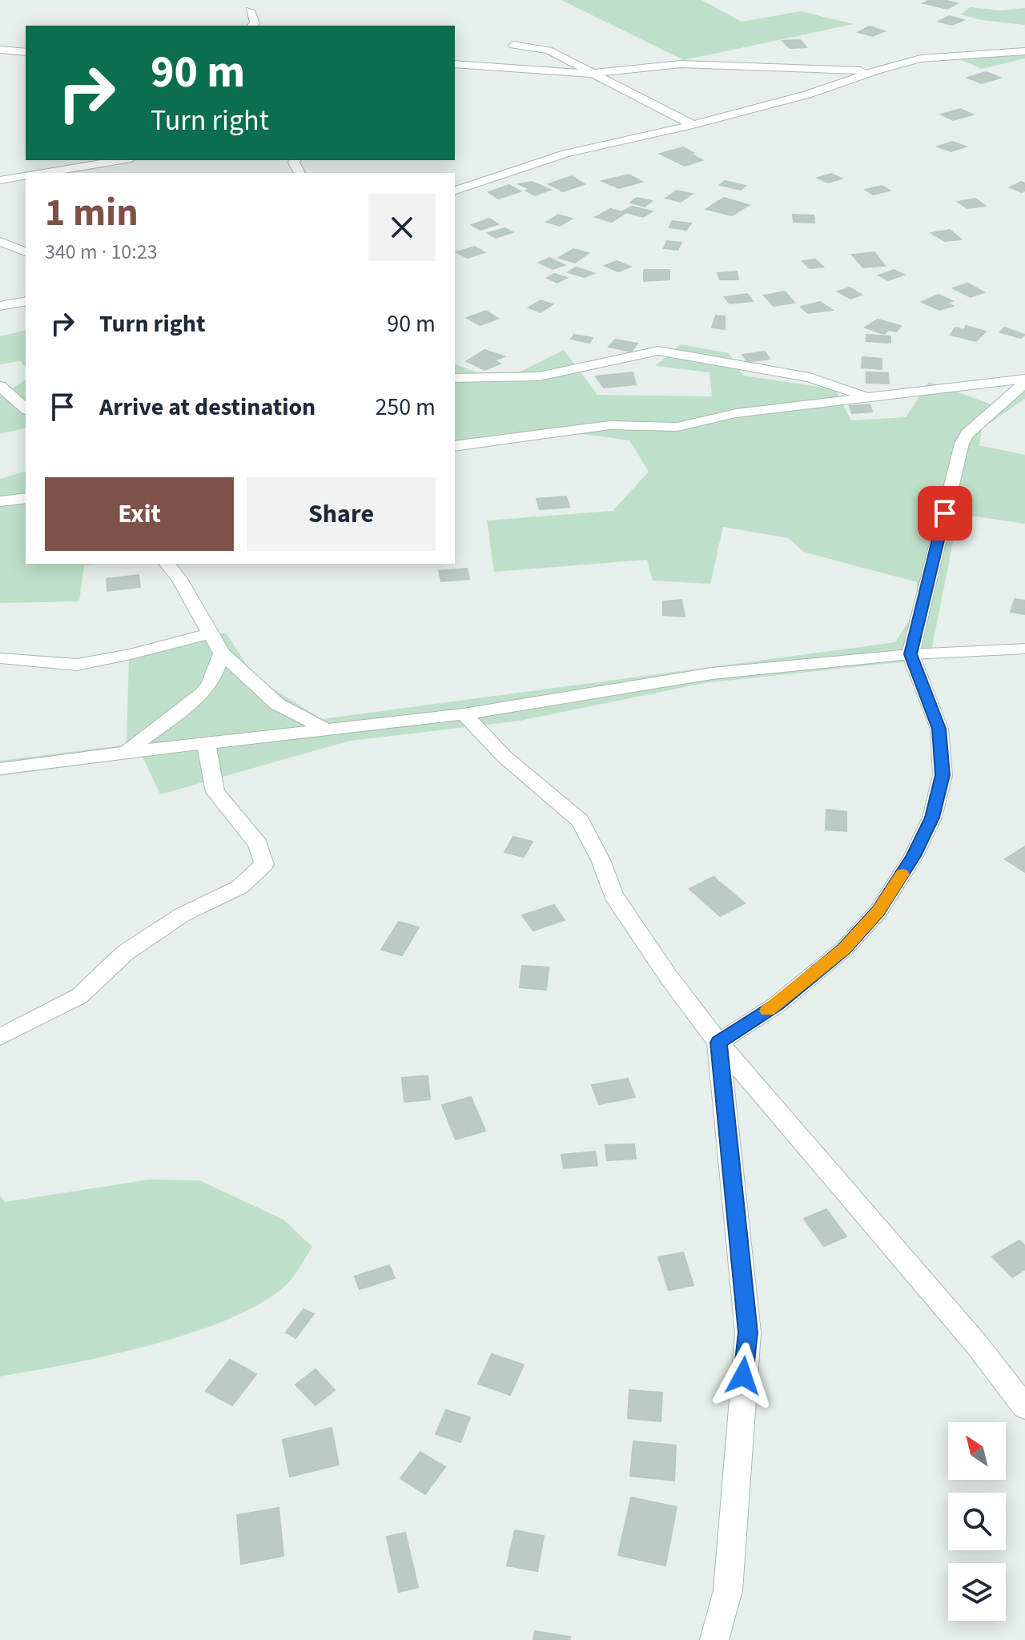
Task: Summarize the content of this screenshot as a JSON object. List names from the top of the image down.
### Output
{
  "north": "top left",
  "page": {
    "turn": ["90 m", "Turn right"],
    "heading": ["1 min", "340 m · 10:23"],
    "list": [
      {
        "name": "Turn right",
        "value": "90 m"
      },
      {
        "name": "Arrive at destination",
        "value": "250 m"
      }
    ],
    "buttons": ["Exit", "Share"]
  }
}
